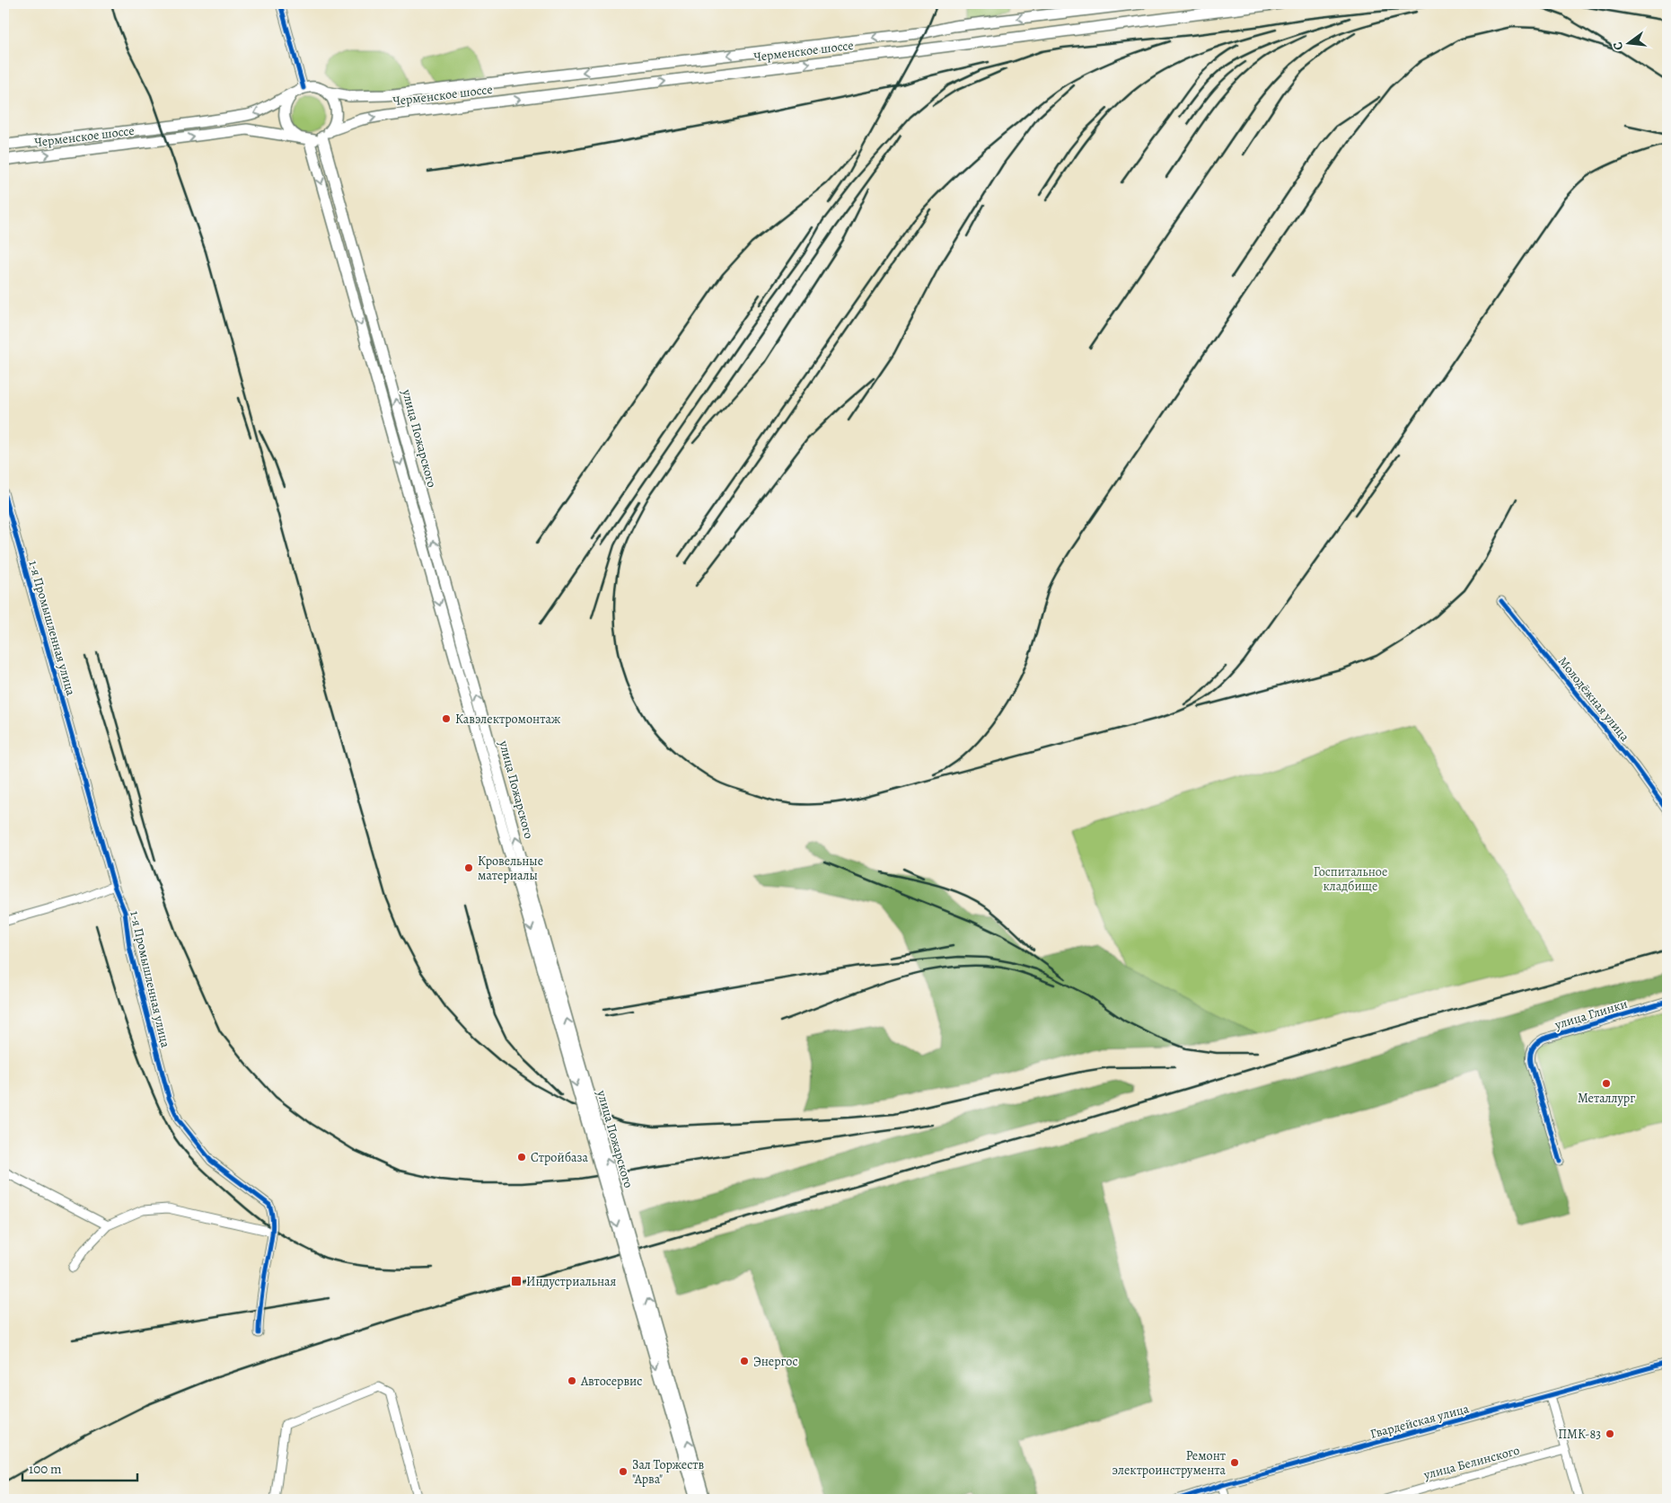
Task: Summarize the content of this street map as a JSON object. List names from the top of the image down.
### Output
{
  "streets": {
    "main road": ["Черменское шоссе", "улица Пожарского"],
    "street": [
      "1-я Промышленная улица",
      "Молодёжная улица",
      "улица Глинки",
      "Гвардейская улица",
      "улица Белинского"
    ]
  },
  "crossings": [
    ["Черменское шоссе", "улица Пожарского"]
  ],
  "parks": ["Госпитальное кладбище"],
  "places": {
    "other": [
      "Кавэлектромонтаж",
      "Кровельные материалы",
      "Металлург",
      "Стройбаза",
      "Энергос",
      "Автосервис",
      "ПМК-83",
      "Ремонт электроинструмента",
      "Зал Торжеств \"Арва\""
    ],
    "transit": ["Индустриальная"]
  },
  "scale_bar": "100 m",
  "north": "left"
}
